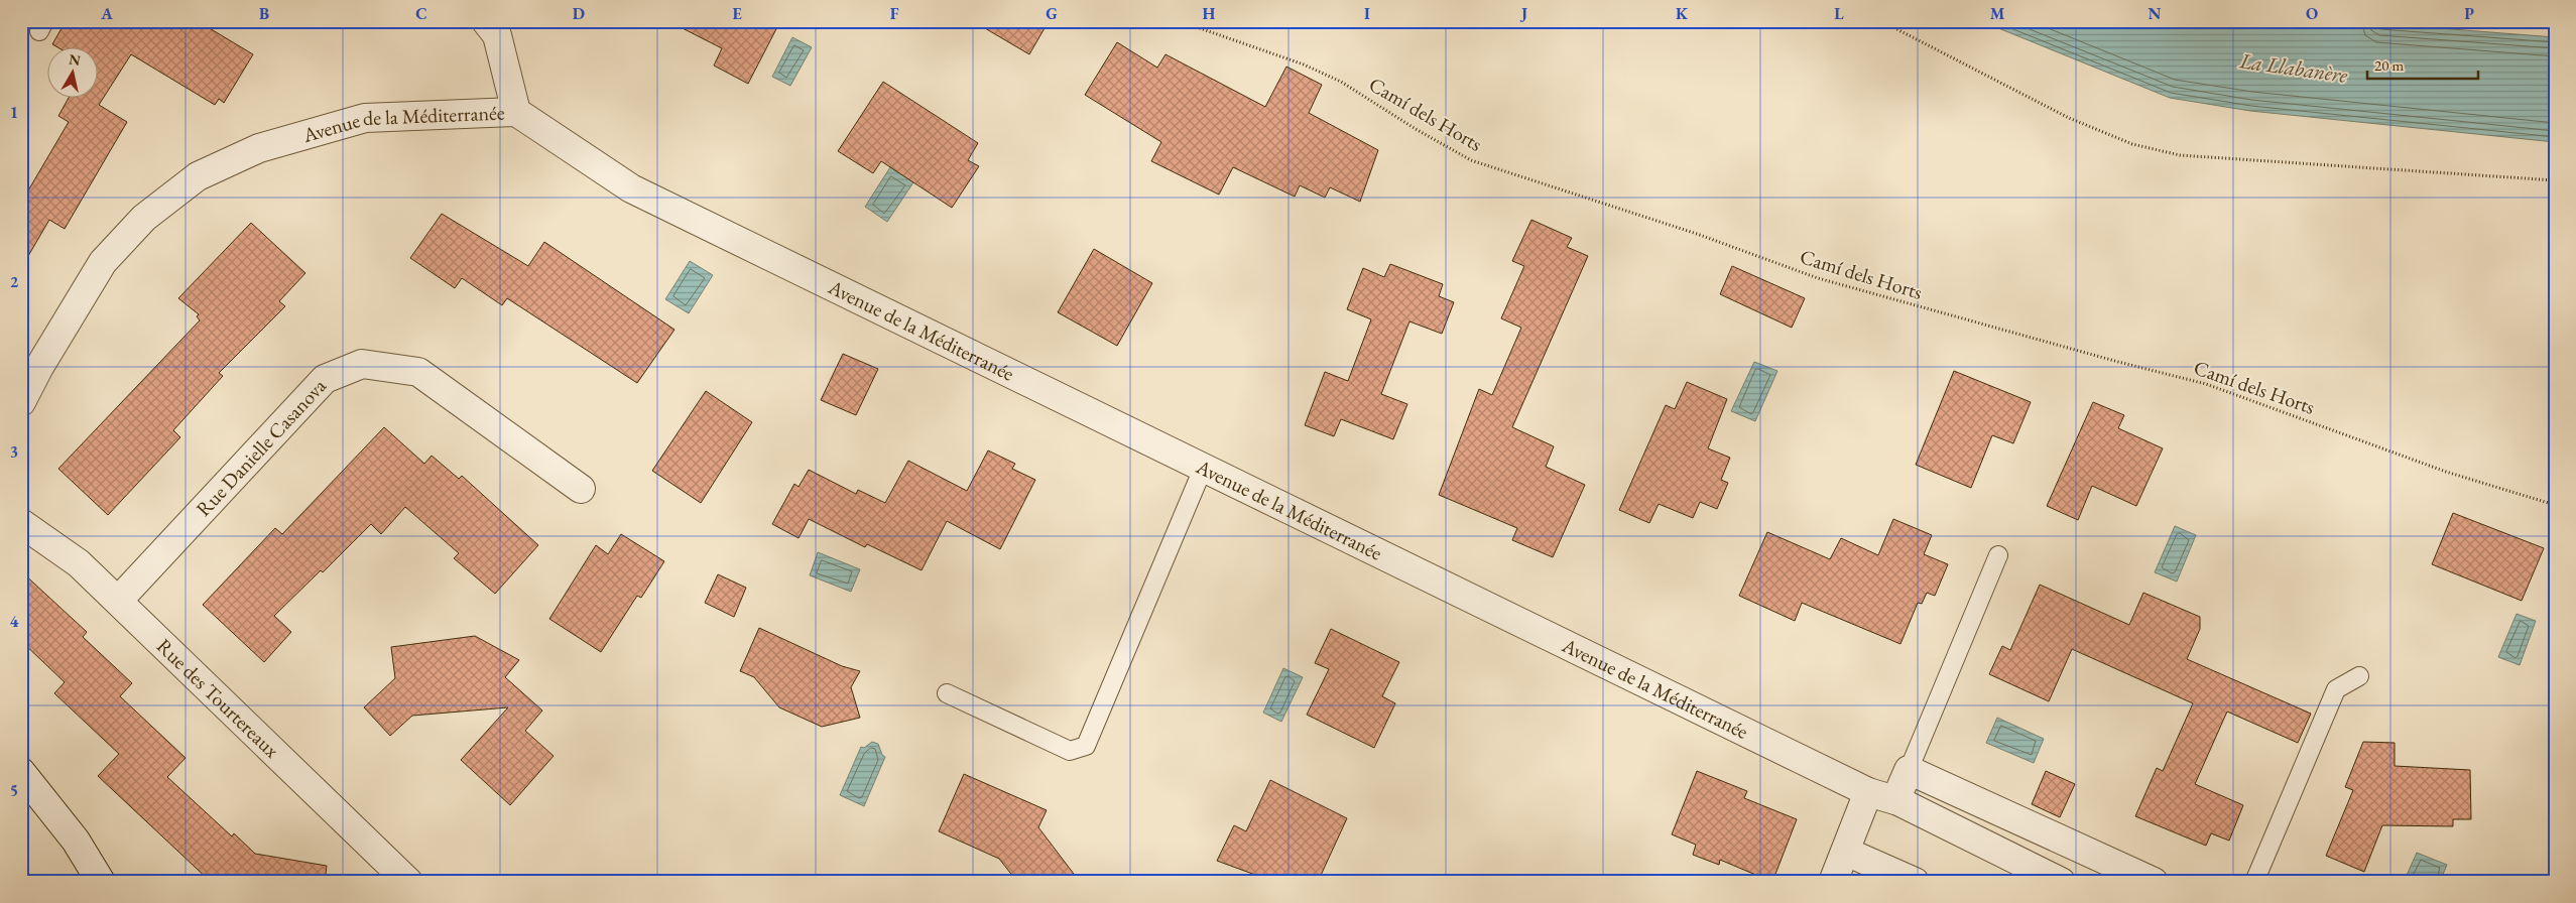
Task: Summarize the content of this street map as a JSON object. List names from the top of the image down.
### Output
{
  "streets": {
    "street": ["Avenue de la Méditerranée", "Rue Danielle Casanova", "Rue des Tourtereaux"],
    "path": ["Camí dels Horts"]
  },
  "crossings": [
    ["Rue Danielle Casanova", "Rue des Tourtereaux"]
  ],
  "water": ["La Llabanère"],
  "scale_bar": "20 m",
  "north": "top",
  "grid": {
    "columns": [
      "A",
      "B",
      "C",
      "D",
      "E",
      "F",
      "G",
      "H",
      "I",
      "J",
      "K",
      "L",
      "M",
      "N",
      "O",
      "P"
    ],
    "rows": [
      "1",
      "2",
      "3",
      "4",
      "5"
    ]
  }
}
